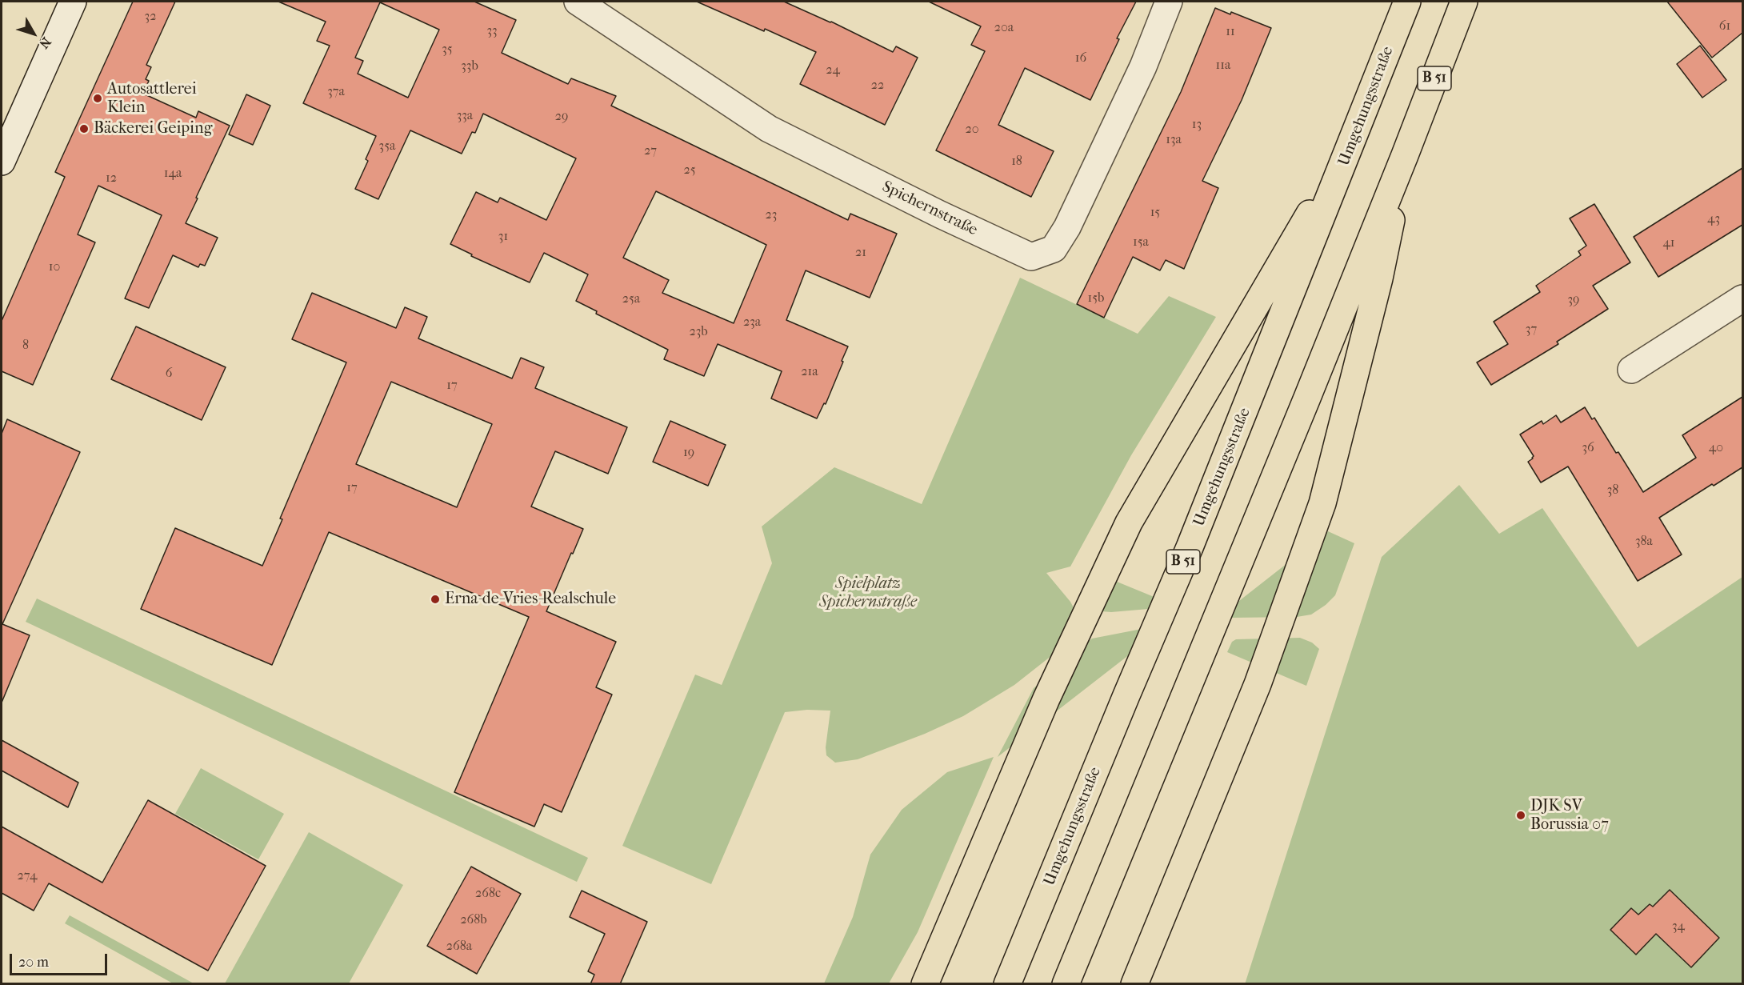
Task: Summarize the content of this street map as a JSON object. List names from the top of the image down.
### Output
{
  "streets": {
    "highway": ["B 51", "Umgehungsstraße"],
    "street": ["Spichernstraße"]
  },
  "parks": ["Spielplatz Spichernstraße"],
  "places": [
    "Autosattlerei Klein",
    "Bäckerei Geiping",
    "Erna-de-Vries-Realschule",
    "DJK SV Borussia 07"
  ],
  "house_numbers": [
    "32",
    "61",
    "20a",
    "33",
    "11",
    "35",
    "16",
    "11a",
    "33b",
    "24",
    "22",
    "37a",
    "33a",
    "29",
    "13",
    "20",
    "13a",
    "35a",
    "27",
    "18",
    "25",
    "14a",
    "12",
    "15",
    "23",
    "43",
    "31",
    "15a",
    "41",
    "21",
    "10",
    "15b",
    "25a",
    "39",
    "23a",
    "37",
    "23b",
    "8",
    "21a",
    "6",
    "17",
    "36",
    "40",
    "19",
    "17",
    "38",
    "38a",
    "274",
    "268c",
    "268b",
    "34",
    "268a"
  ],
  "scale_bar": "20 m",
  "north": "bottom right"
}
